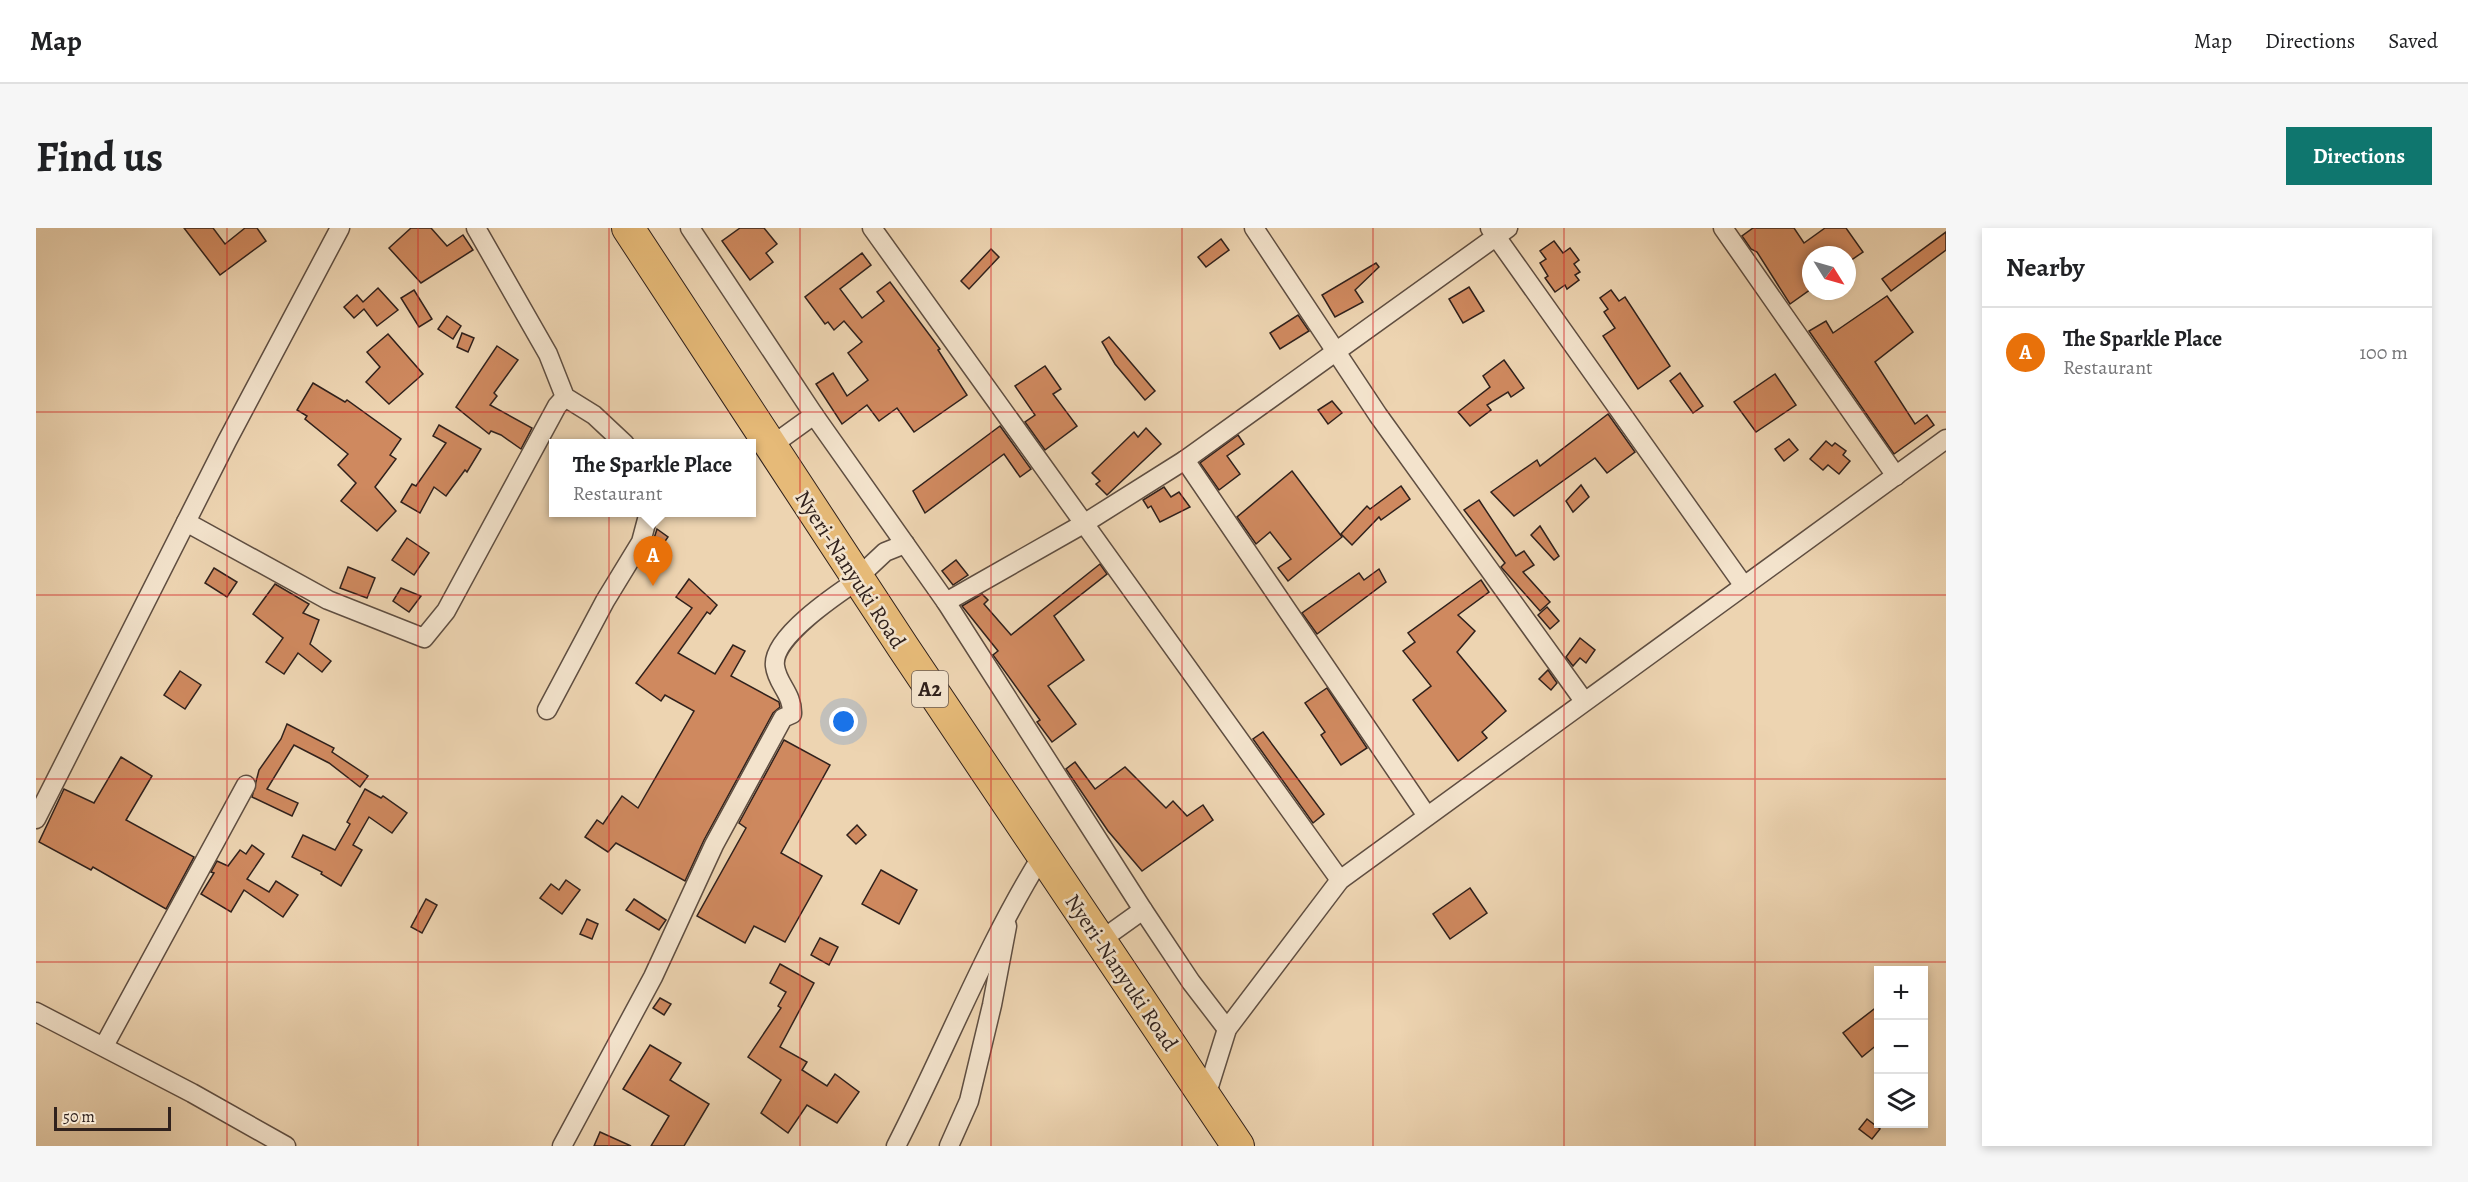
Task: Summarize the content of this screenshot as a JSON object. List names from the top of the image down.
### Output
{
  "streets": {
    "highway": ["Nyeri-Nanyuki Road", "A2"]
  },
  "scale_bar": "50 m",
  "north": "bottom right",
  "page": {
    "header": "Map",
    "nav": ["Map", "Directions", "Saved"],
    "buttons": "Directions",
    "title": "Find us",
    "heading": "Nearby",
    "list": [
      {
        "mark": "A",
        "name": "The Sparkle Place",
        "note": "Restaurant",
        "value": "100 m"
      }
    ],
    "popup": ["The Sparkle Place", "Restaurant"],
    "pins": "A",
    "map_buttons": ["+", "−"],
    "scale": "50 m"
  }
}
